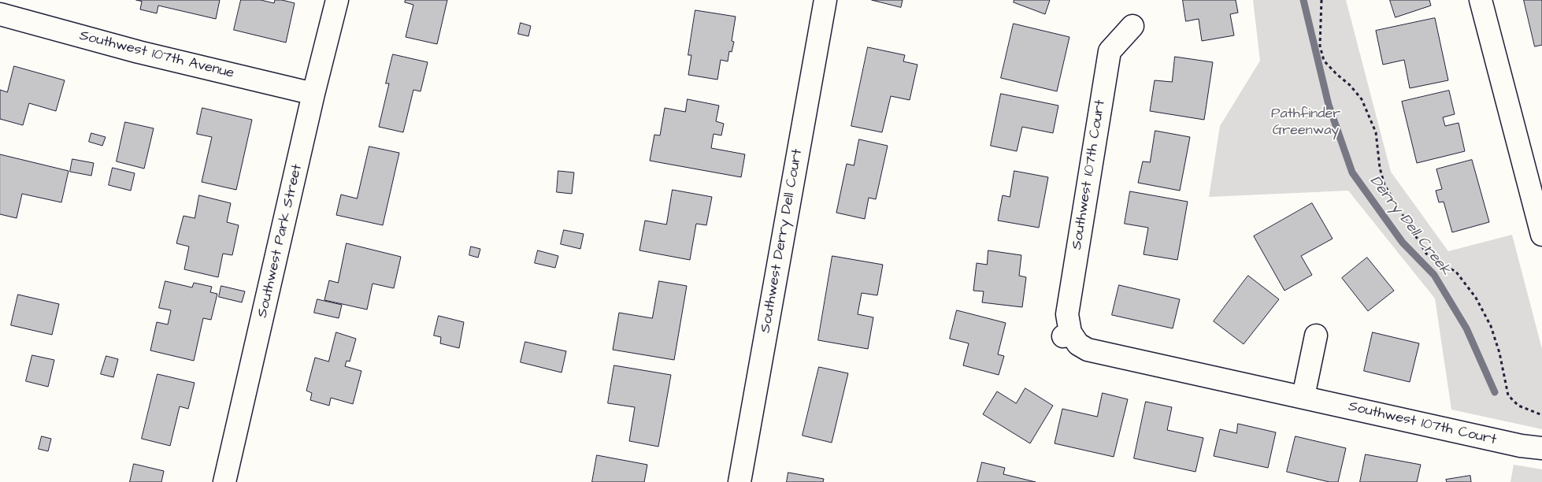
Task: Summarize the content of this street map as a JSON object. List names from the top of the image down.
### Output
{
  "streets": {
    "street": [
      "Southwest 107th Avenue",
      "Southwest 107th Court",
      "Southwest Park Street",
      "Southwest Derry Dell Court"
    ]
  },
  "crossings": [
    ["Southwest 107th Avenue", "Southwest Park Street"]
  ],
  "water": ["Derry Dell Creek"],
  "parks": ["Pathfinder Greenway"]
}
